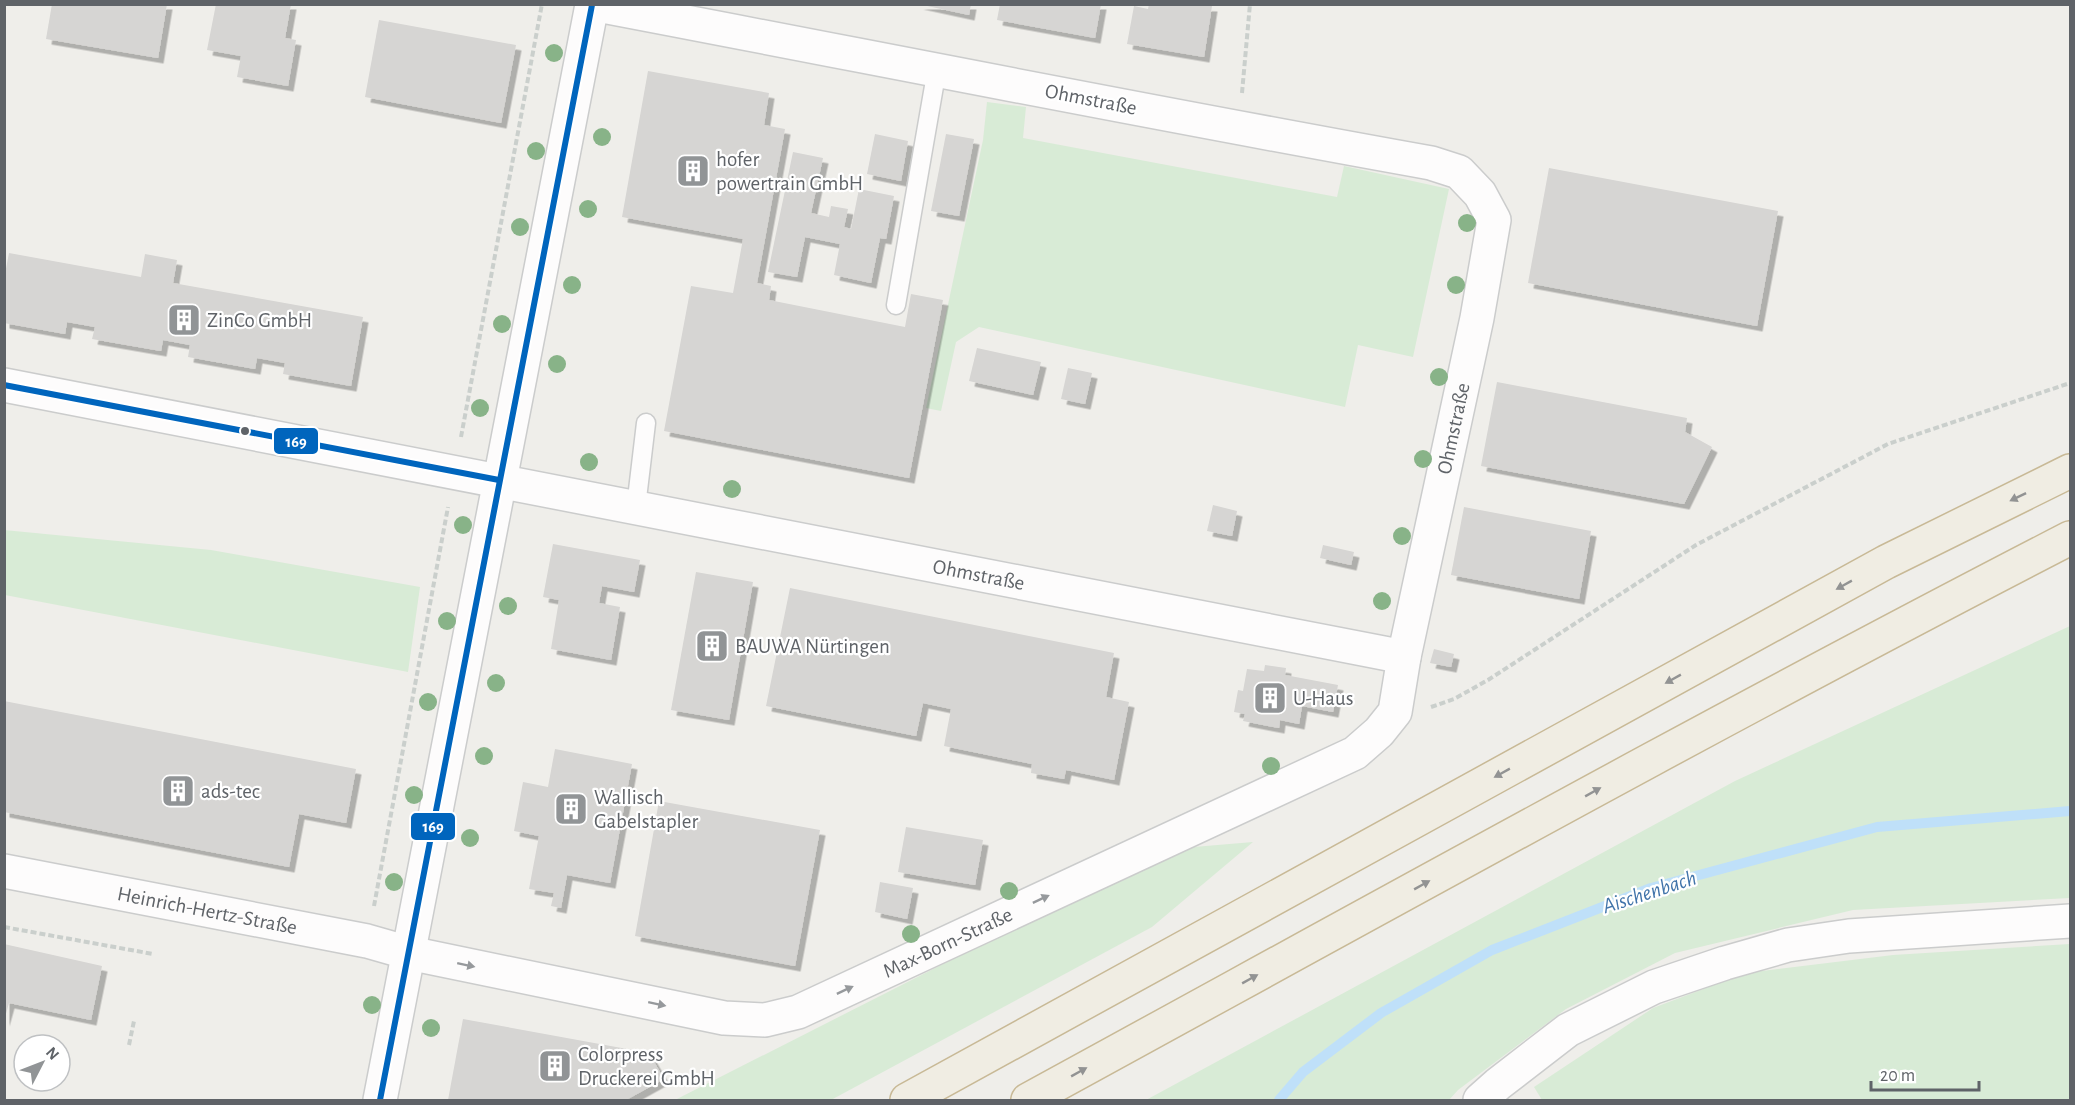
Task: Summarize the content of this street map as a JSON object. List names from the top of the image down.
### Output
{
  "streets": {
    "street": ["Ohmstraße", "Heinrich-Hertz-Straße", "Max-Born-Straße"]
  },
  "crossings": [
    ["Heinrich-Hertz-Straße", "Max-Born-Straße"]
  ],
  "one_way": ["Max-Born-Straße"],
  "water": ["Aischenbach"],
  "places": {
    "building": [
      "hofer powertrain GmbH",
      "ZinCo GmbH",
      "BAUWA Nürtingen",
      "U-Haus",
      "ads-tec",
      "Wallisch Gabelstapler",
      "Colorpress Druckerei GmbH"
    ]
  },
  "lines": ["transit line 169"],
  "scale_bar": "20 m",
  "north": "top right"
}
